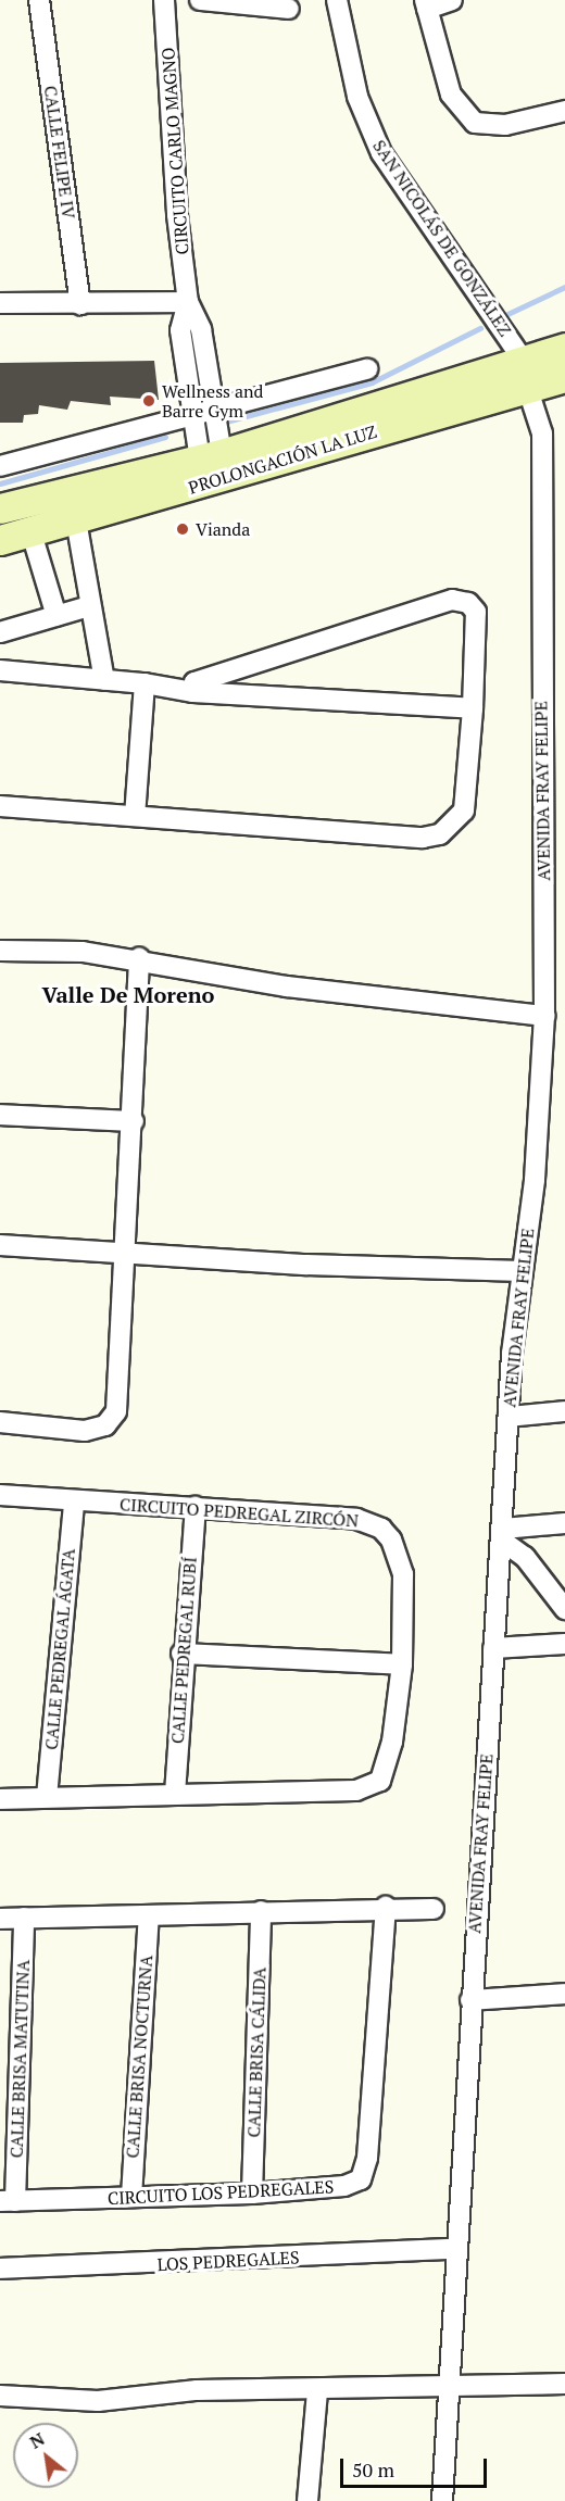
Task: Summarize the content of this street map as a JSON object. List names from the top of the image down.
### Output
{
  "streets": {
    "main road": ["PROLONGACIÓN LA LUZ"],
    "street": [
      "CIRCUITO CARLO MAGNO",
      "CALLE FELIPE IV",
      "SAN NICOLÁS DE GONZÁLEZ",
      "AVENIDA FRAY FELIPE",
      "CIRCUITO PEDREGAL ZIRCÓN",
      "CALLE PEDREGAL ÁGATA",
      "CALLE PEDREGAL RUBÍ",
      "CALLE BRISA CÁLIDA",
      "CALLE BRISA NOCTURNA",
      "CALLE BRISA MATUTINA",
      "CIRCUITO LOS PEDREGALES",
      "LOS PEDREGALES"
    ]
  },
  "crossings": [
    ["CIRCUITO CARLO MAGNO", "PROLONGACIÓN LA LUZ"],
    ["SAN NICOLÁS DE GONZÁLEZ", "PROLONGACIÓN LA LUZ"],
    ["SAN NICOLÁS DE GONZÁLEZ", "AVENIDA FRAY FELIPE"],
    ["PROLONGACIÓN LA LUZ", "AVENIDA FRAY FELIPE"],
    ["AVENIDA FRAY FELIPE", "LOS PEDREGALES"],
    ["CIRCUITO PEDREGAL ZIRCÓN", "CALLE PEDREGAL ÁGATA"],
    ["CIRCUITO PEDREGAL ZIRCÓN", "CALLE PEDREGAL RUBÍ"],
    ["CALLE BRISA CÁLIDA", "CIRCUITO LOS PEDREGALES"],
    ["CALLE BRISA NOCTURNA", "CIRCUITO LOS PEDREGALES"],
    ["CALLE BRISA MATUTINA", "CIRCUITO LOS PEDREGALES"]
  ],
  "districts": ["Valle De Moreno"],
  "places": ["Wellness and Barre Gym", "Vianda"],
  "scale_bar": "50 m",
  "north": "top left"
}
